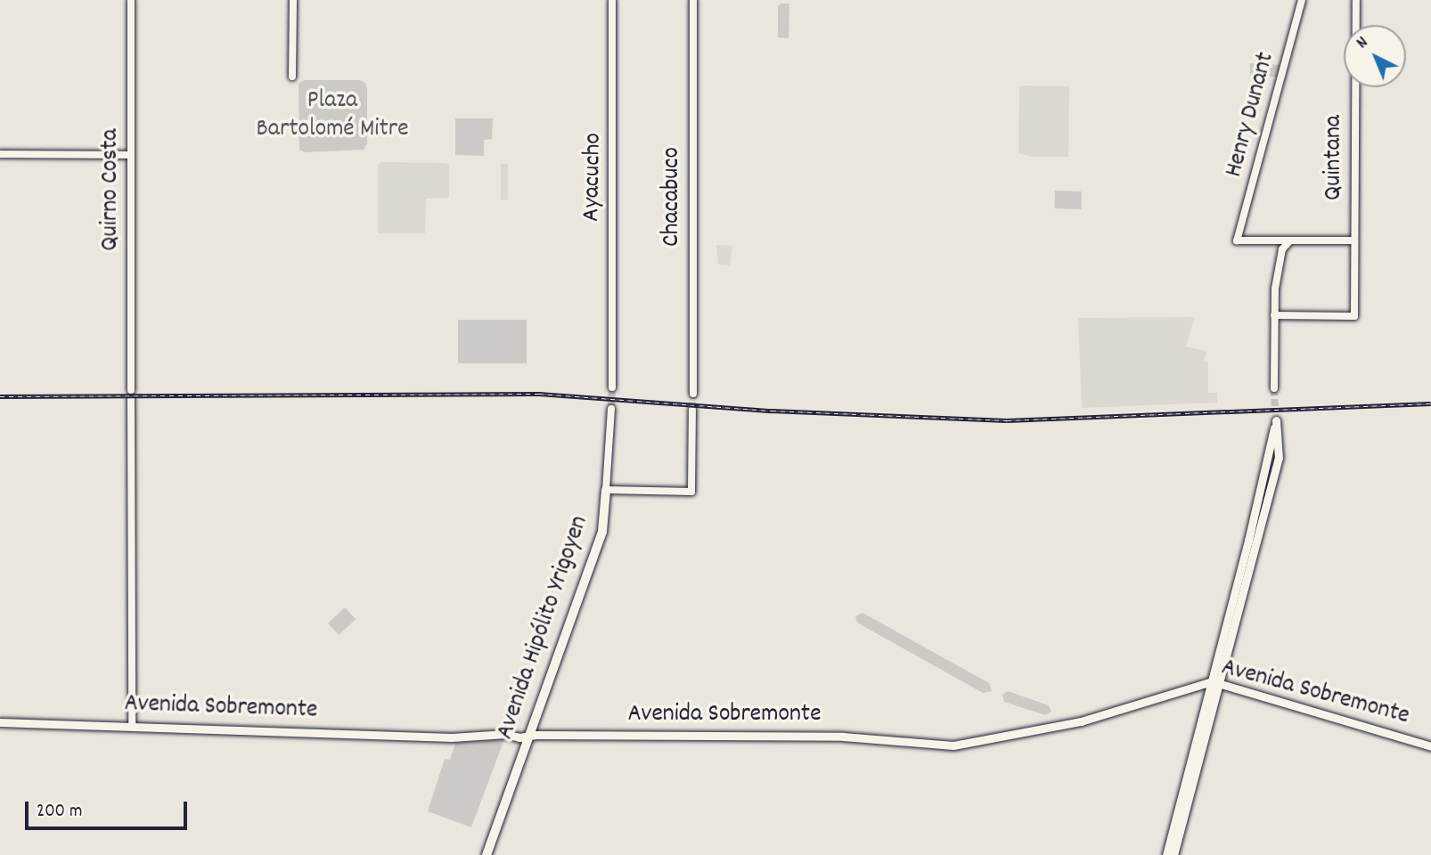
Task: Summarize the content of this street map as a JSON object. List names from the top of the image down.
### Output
{
  "streets": {
    "main road": ["Avenida Hipólito Yrigoyen", "Avenida Sobremonte"],
    "street": [
      "Henry Dunant",
      "Quintana",
      "Ayacucho",
      "Quirno Costa",
      "Chacabuco"
    ]
  },
  "crossings": [
    ["Quirno Costa", "Avenida Sobremonte"],
    ["Avenida Hipólito Yrigoyen", "Avenida Sobremonte"]
  ],
  "parks": ["Plaza Bartolomé Mitre"],
  "scale_bar": "200 m",
  "north": "top left"
}
